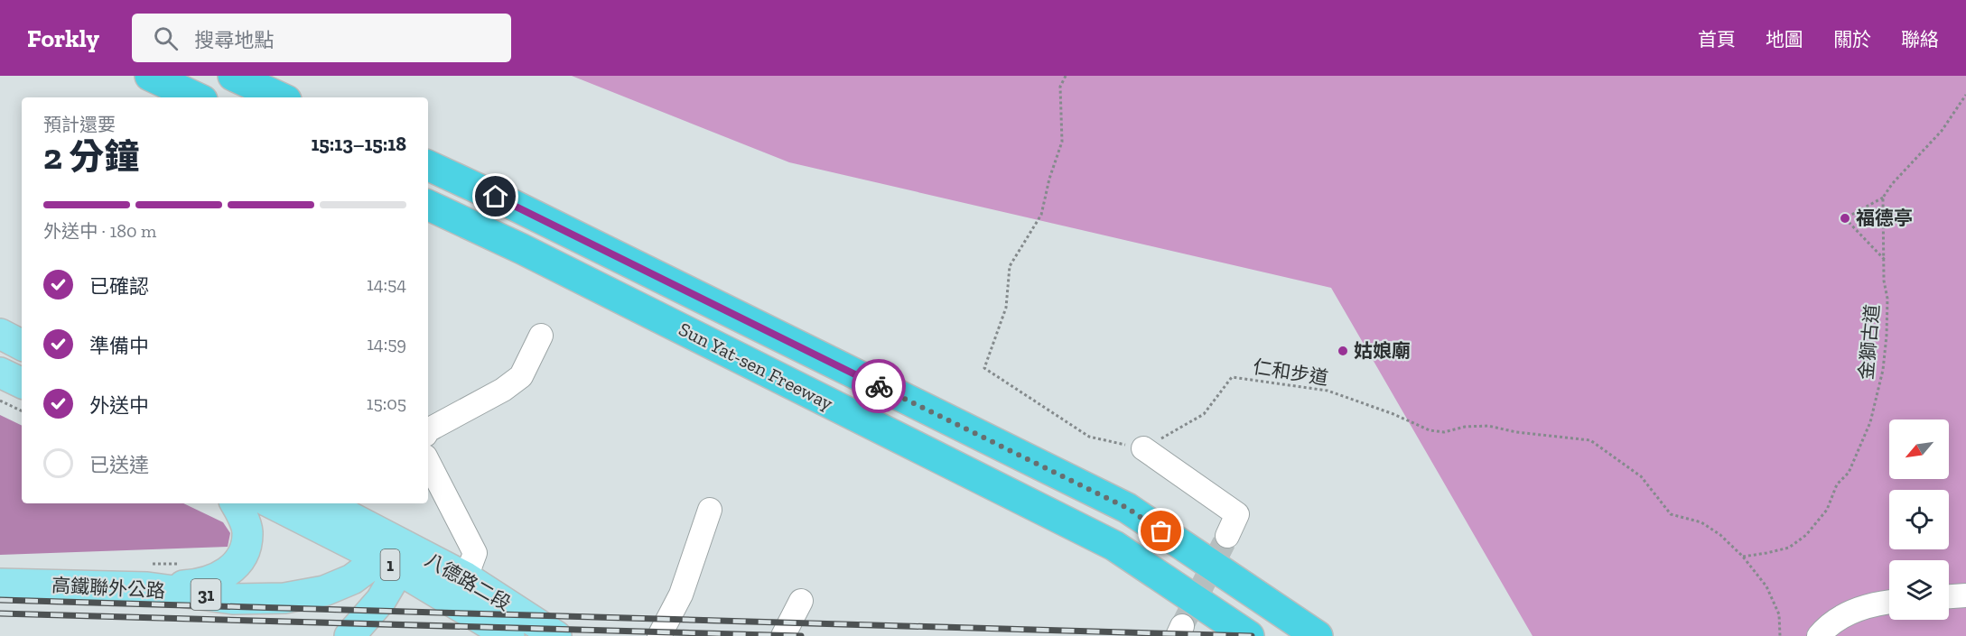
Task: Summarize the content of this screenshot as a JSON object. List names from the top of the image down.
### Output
{
  "streets": {
    "highway": ["Sun Yat-sen Freeway"],
    "main road": [
      "1",
      "八德路二段",
      "高鐵聯外公路",
      "31"
    ],
    "path": ["金獅古道", "仁和步道"]
  },
  "crossings": [
    ["金獅古道", "仁和步道"],
    ["八德路二段", "高鐵聯外公路"],
    ["高鐵聯外公路", "31"]
  ],
  "places": ["福德亭", "姑娘廟"],
  "north": "bottom left",
  "page": {
    "header": "Forkly",
    "search": "搜尋地點",
    "nav": [
      "首頁",
      "地圖",
      "關於",
      "聯絡"
    ],
    "heading": ["2 分鐘", "預計還要", "15:13–15:18"],
    "bar": "外送中 · 180 m",
    "list": [
      ["已確認", "14:54"],
      ["準備中", "14:59"],
      ["外送中", "15:05"],
      "已送達"
    ]
  }
}
